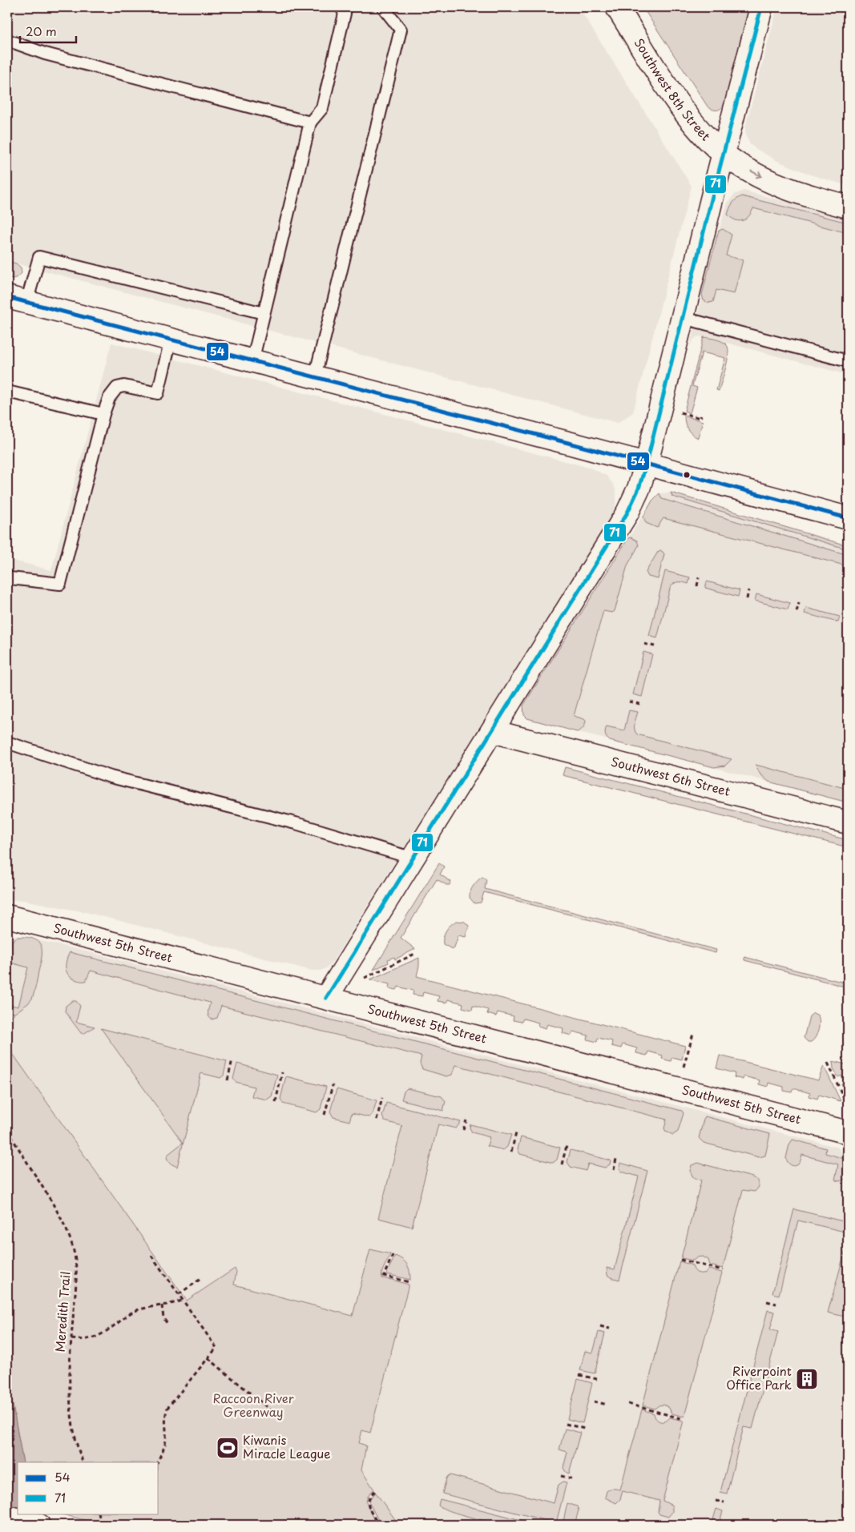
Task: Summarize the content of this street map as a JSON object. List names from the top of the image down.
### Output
{
  "streets": {
    "street": ["Southwest 8th Street", "Southwest 6th Street", "Southwest 5th Street"],
    "path": ["Meredith Trail"]
  },
  "one_way": ["Southwest 8th Street"],
  "parks": ["Raccoon River Greenway"],
  "places": {
    "building": ["Riverpoint Office Park"],
    "sports": ["Kiwanis Miracle League"]
  },
  "lines": ["transit line 71", "transit line 54"],
  "legend": ["54", "71"],
  "scale_bar": "20 m"
}
